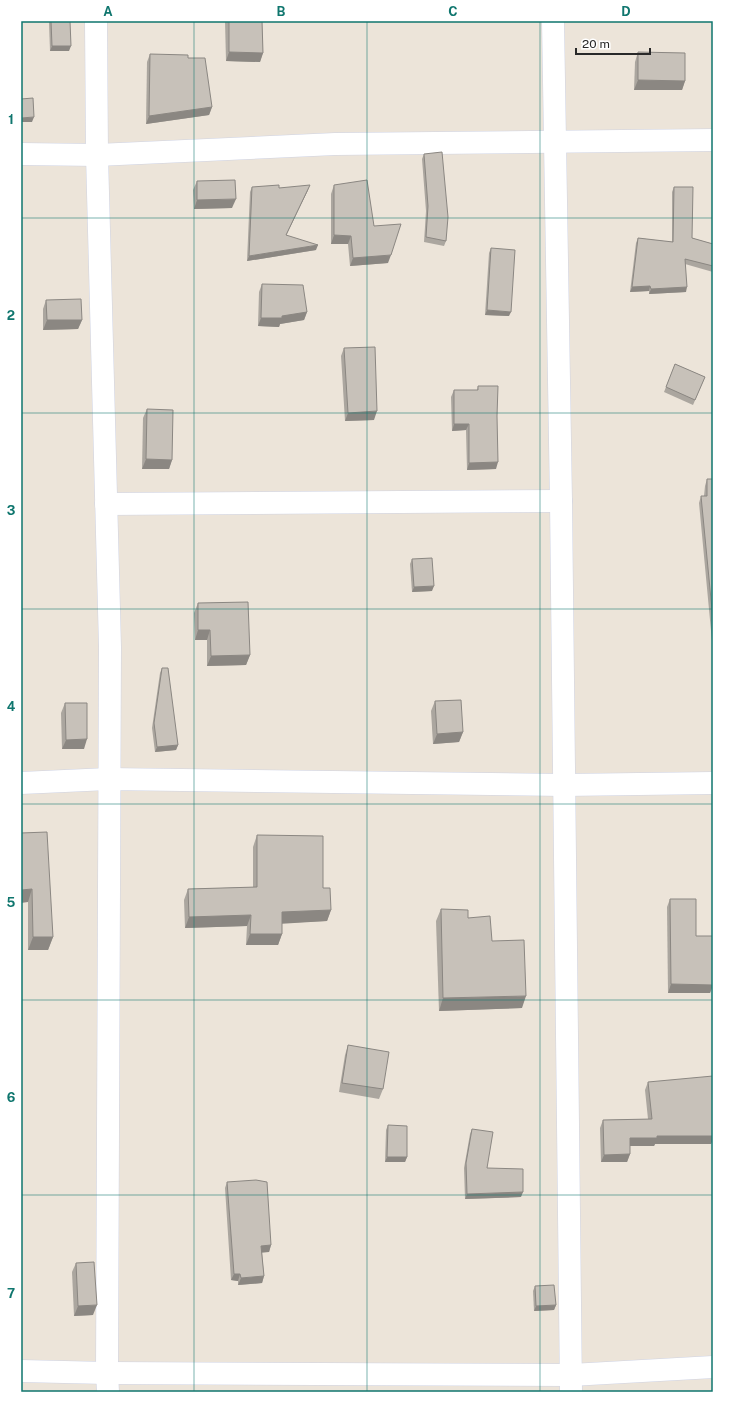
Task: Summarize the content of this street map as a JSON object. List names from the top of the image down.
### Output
{
  "scale_bar": "20 m",
  "grid": {
    "columns": [
      "A",
      "B",
      "C",
      "D"
    ],
    "rows": [
      "1",
      "2",
      "3",
      "4",
      "5",
      "6",
      "7"
    ]
  }
}
